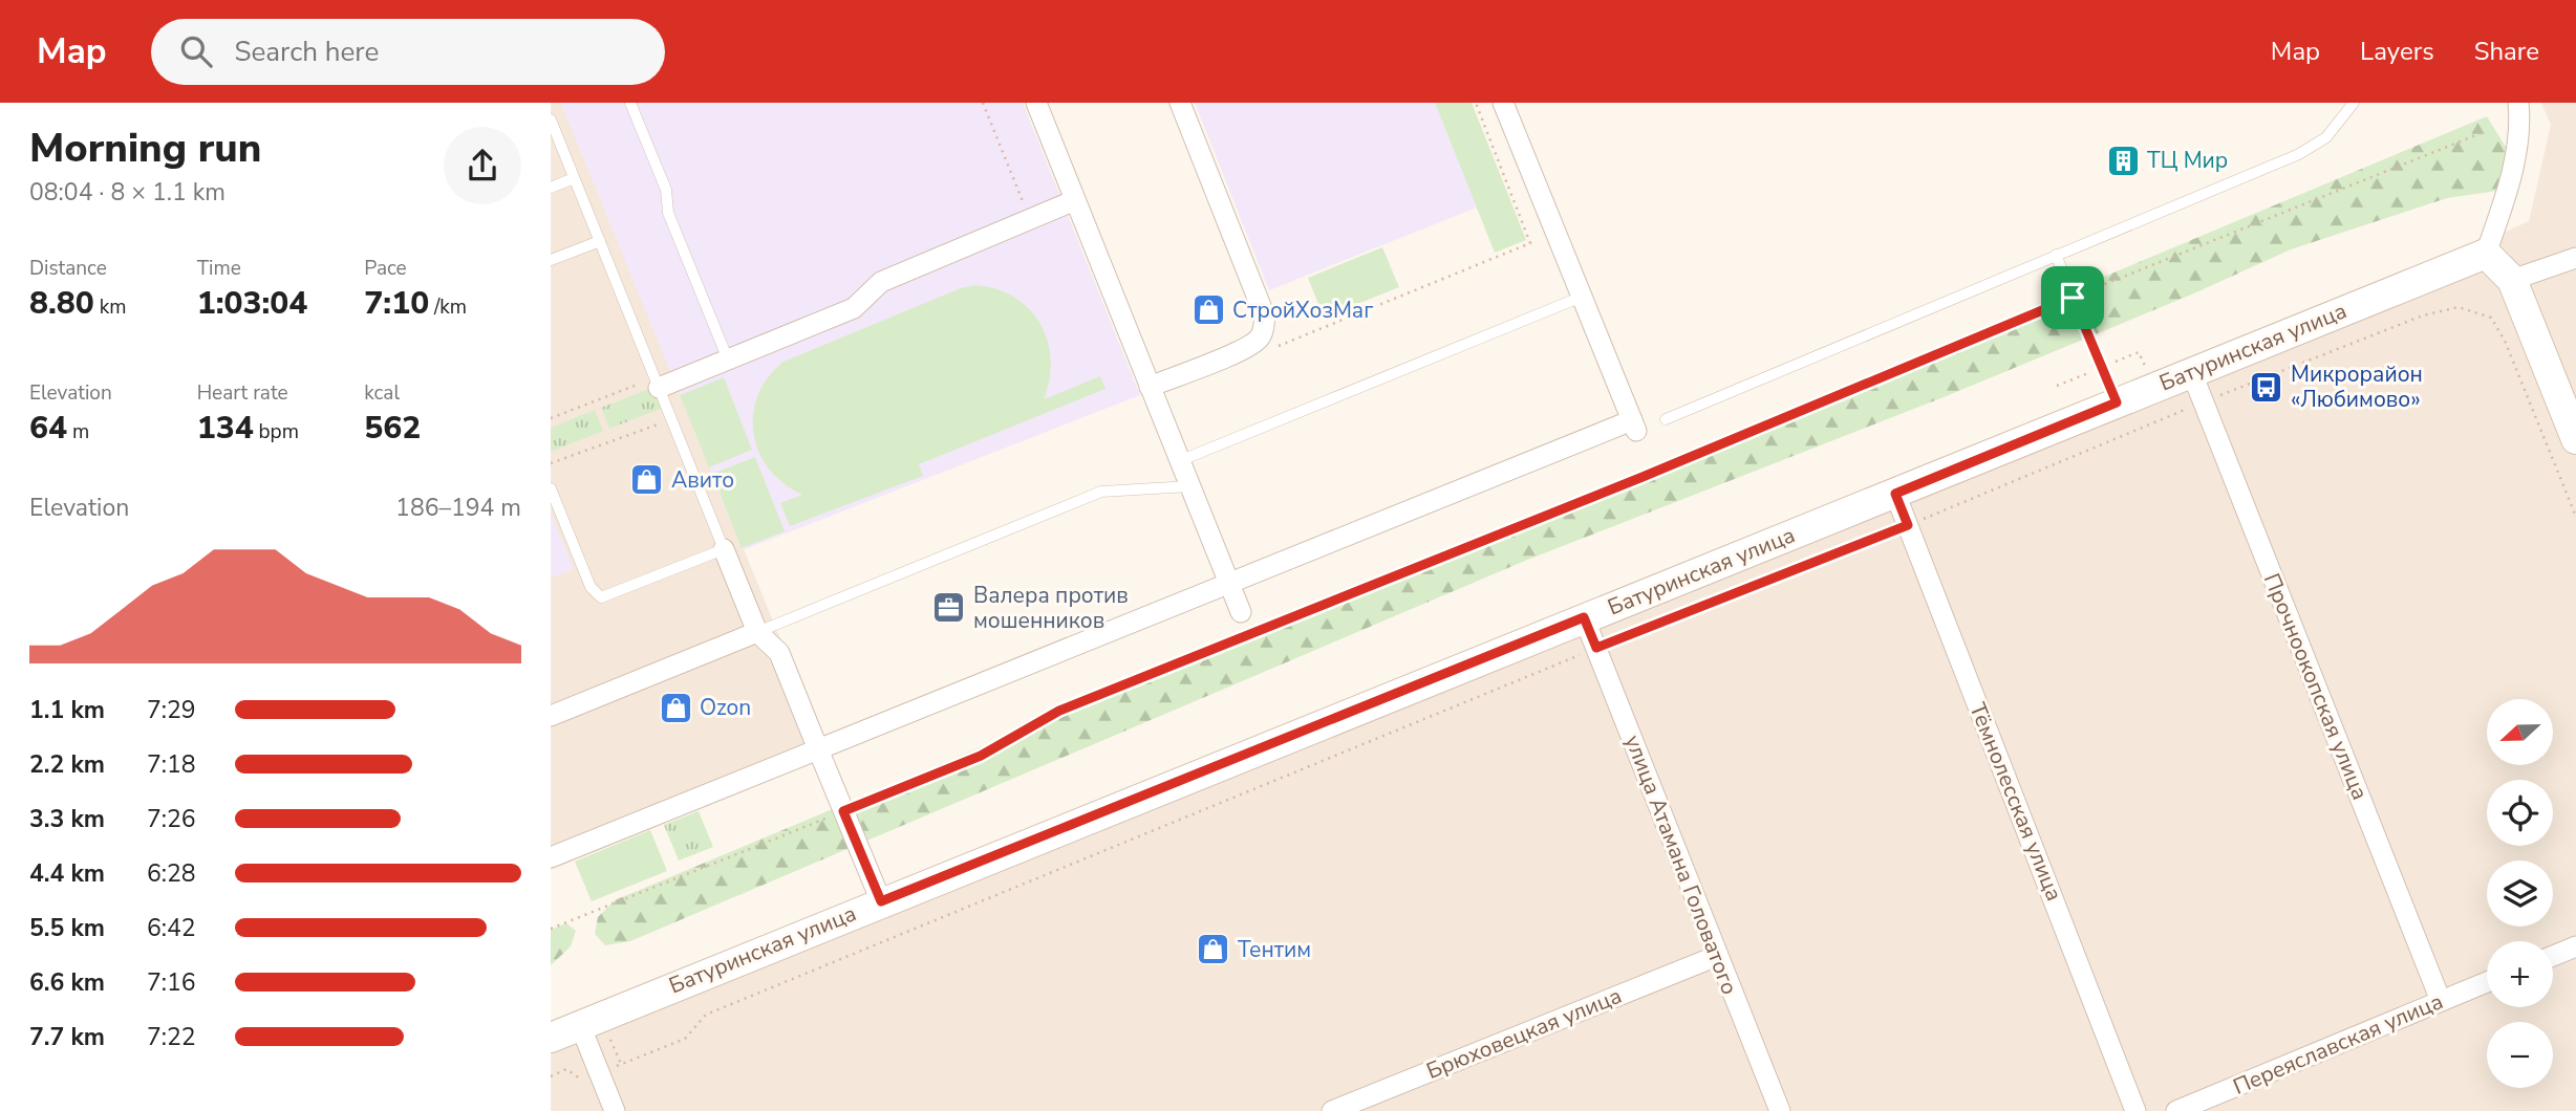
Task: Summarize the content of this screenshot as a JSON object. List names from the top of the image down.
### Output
{
  "streets": {
    "street": [
      "Батуринская улица",
      "Прочноокопская улица",
      "Тёмнолесская улица",
      "улица Атамана Головатого",
      "Брюховецкая улица",
      "Переяславская улица"
    ]
  },
  "crossings": [
    ["Батуринская улица", "Прочноокопская улица"],
    ["Батуринская улица", "Тёмнолесская улица"],
    ["Батуринская улица", "улица Атамана Головатого"],
    ["Прочноокопская улица", "Переяславская улица"],
    ["улица Атамана Головатого", "Брюховецкая улица"]
  ],
  "places": {
    "building": ["ТЦ Мир"],
    "shop": [
      "СтройХозМаг",
      "Авито",
      "Ozon",
      "Тентим"
    ],
    "bus stop": ["Микрорайон «Любимово»"],
    "office": ["Валера против мошенников"]
  },
  "north": "left",
  "page": {
    "header": "Map",
    "search": "Search here",
    "nav": ["Map", "Layers", "Share"],
    "heading": ["Morning run", "08:04 · 8 × 1.1 km"],
    "stats": [
      ["Distance", "8.80 km"],
      ["Time", "1:03:04"],
      ["Pace", "7:10 /km"],
      ["Elevation", "64 m"],
      ["Heart rate", "134 bpm"],
      ["kcal", "562"]
    ],
    "chart": ["Elevation", "186–194 m"],
    "list": [
      {
        "name": "1.1 km",
        "note": "7:29"
      },
      {
        "name": "2.2 km",
        "note": "7:18"
      },
      {
        "name": "3.3 km",
        "note": "7:26"
      },
      {
        "name": "4.4 km",
        "note": "6:28"
      },
      {
        "name": "5.5 km",
        "note": "6:42"
      },
      {
        "name": "6.6 km",
        "note": "7:16"
      },
      {
        "name": "7.7 km",
        "note": "7:22"
      }
    ],
    "map_buttons": ["+", "−"]
  }
}
